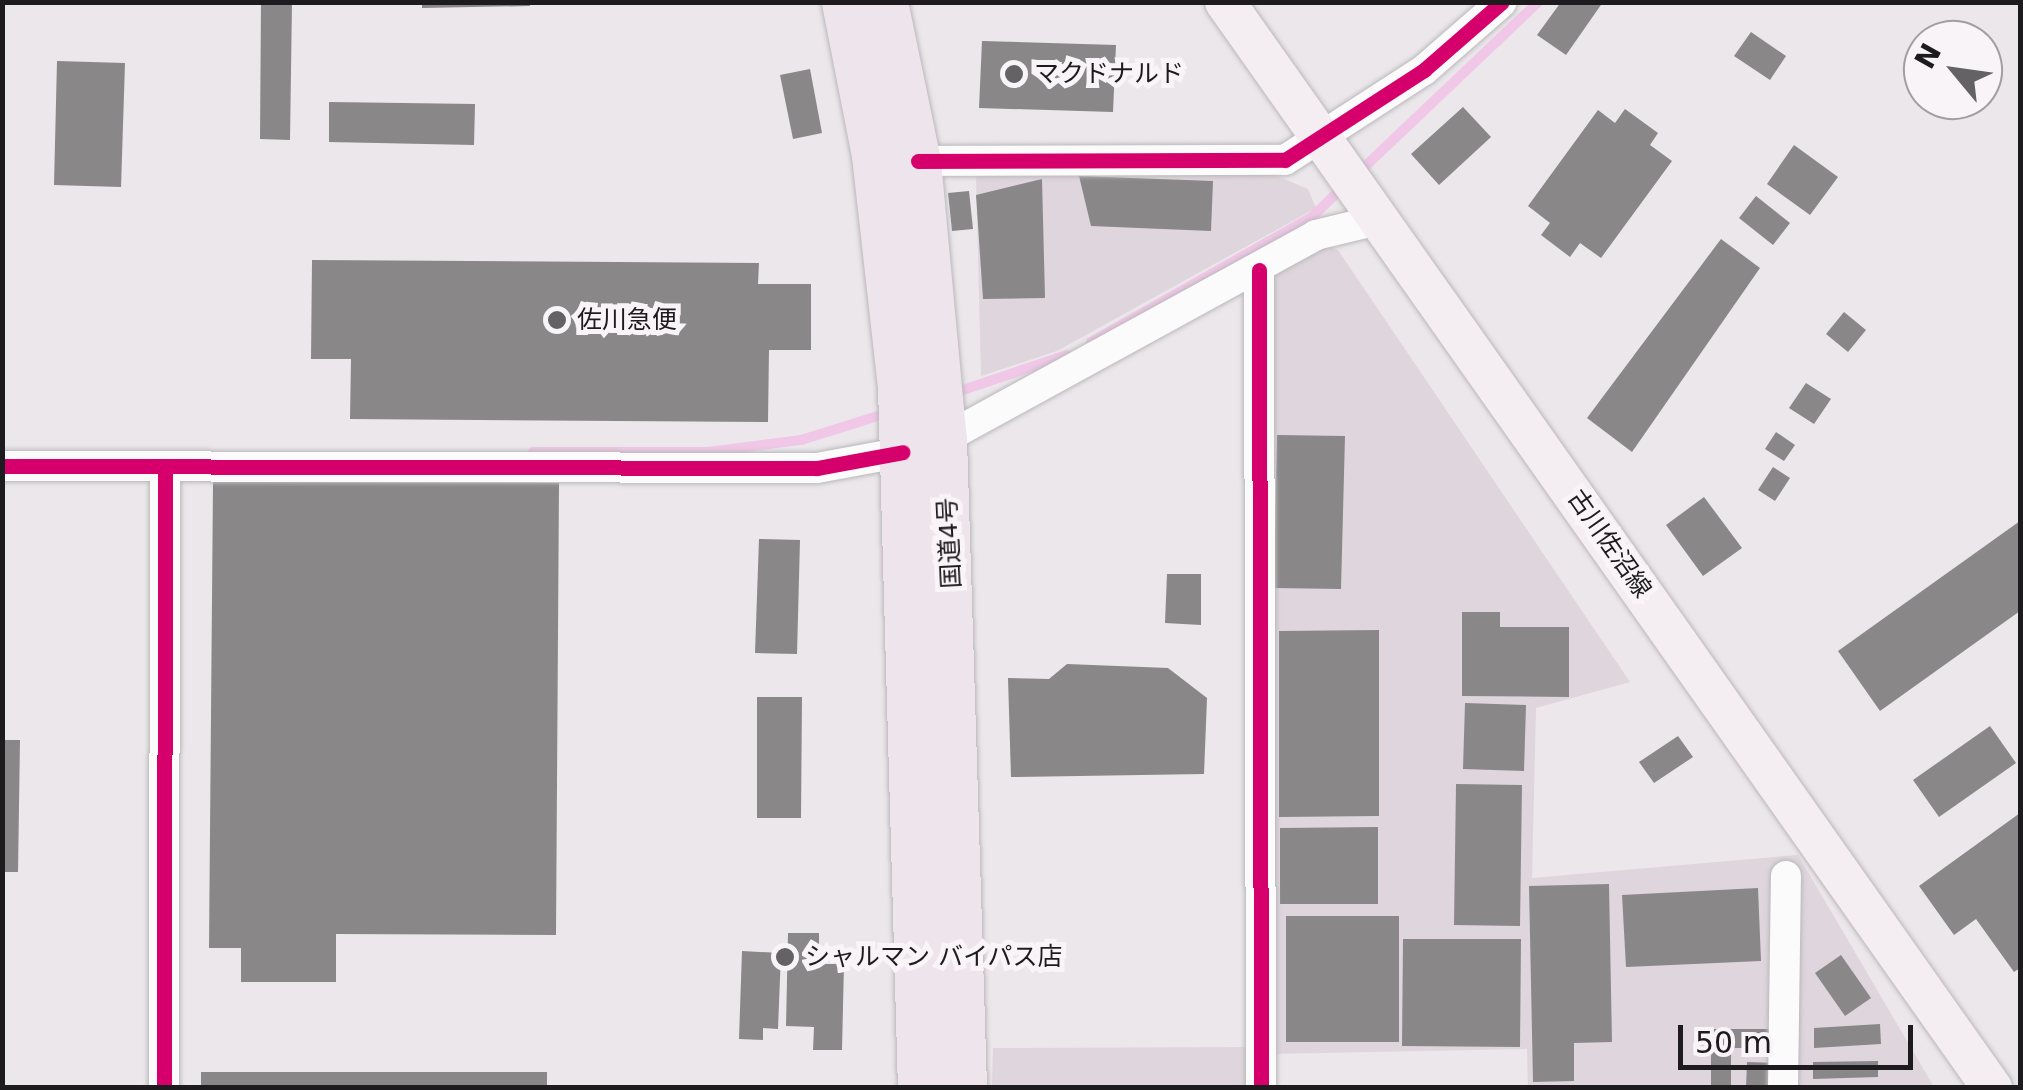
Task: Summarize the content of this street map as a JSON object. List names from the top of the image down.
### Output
{
  "streets": {
    "highway": ["国道4号"],
    "main road": ["古川佐沼線"]
  },
  "places": ["マクドナルド", "佐川急便", "シャルマン バイパス店"],
  "scale_bar": "50 m",
  "north": "top left"
}
